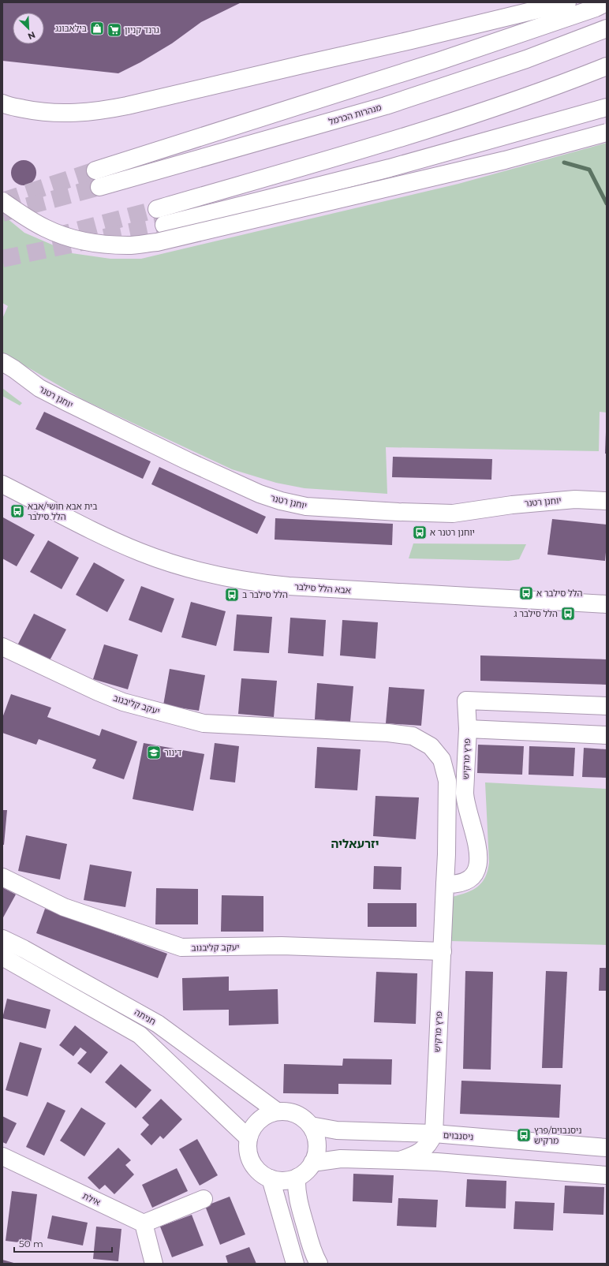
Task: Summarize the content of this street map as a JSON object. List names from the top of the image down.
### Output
{
  "streets": {
    "main road": [
      "מנהרות הכרמל",
      "יוחנן רטנר",
      "אבא הלל סילבר",
      "יעקב קליבנוב",
      "פרץ מרקיש",
      "חניתה",
      "ניסנבוים",
      "אילת"
    ]
  },
  "crossings": [
    ["יעקב קליבנוב", "פרץ מרקיש"],
    ["פרץ מרקיש", "ניסנבוים"],
    ["חניתה", "ניסנבוים"]
  ],
  "districts": ["יזרעאליה"],
  "places": {
    "shop": ["בילאבונג"],
    "supermarket": ["גרנד קניון"],
    "bus stop": [
      "בית אבא חושי/אבא הלל סילבר",
      "יוחנן רטנר א",
      "הלל סילבר א",
      "הלל סילבר ב",
      "הלל סילבר ג",
      "ניסנבוים/פרץ מרקיש"
    ],
    "school or university": ["דינור"]
  },
  "scale_bar": "50 m",
  "north": "bottom right"
}
